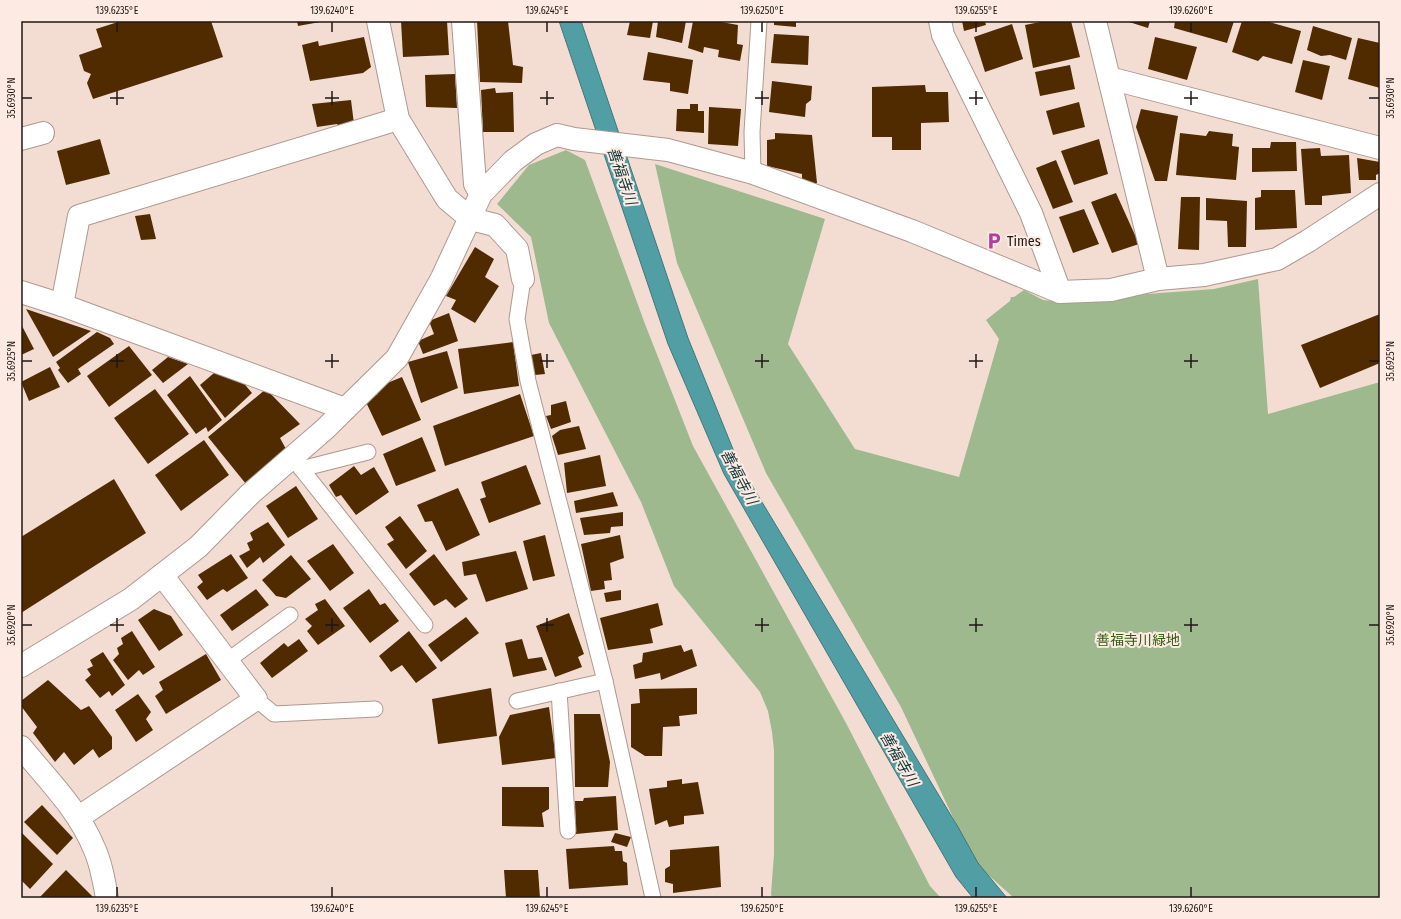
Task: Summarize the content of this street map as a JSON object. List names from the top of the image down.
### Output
{
  "water": ["善福寺川"],
  "parks": ["善福寺川緑地"],
  "places": {
    "parking": ["Times"]
  },
  "coordinates": [
    "139.6235°E",
    "139.6240°E",
    "139.6245°E",
    "139.6250°E",
    "139.6255°E",
    "139.6260°E",
    "35.6930°N",
    "35.6925°N",
    "35.6920°N"
  ]
}
